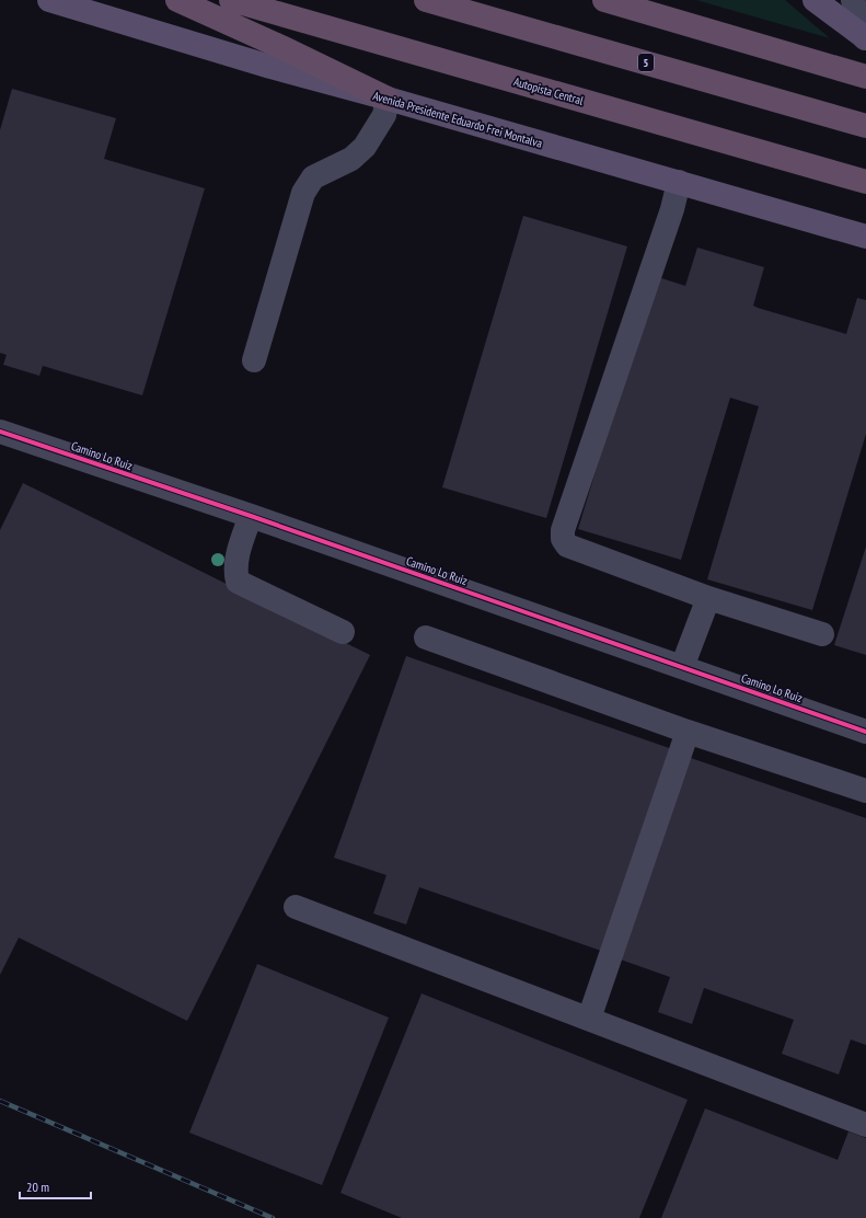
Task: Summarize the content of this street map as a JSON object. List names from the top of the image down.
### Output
{
  "streets": {
    "highway": ["5", "Autopista Central"],
    "main road": ["Avenida Presidente Eduardo Frei Montalva"],
    "street": ["Camino Lo Ruiz"]
  },
  "scale_bar": "20 m"
}
